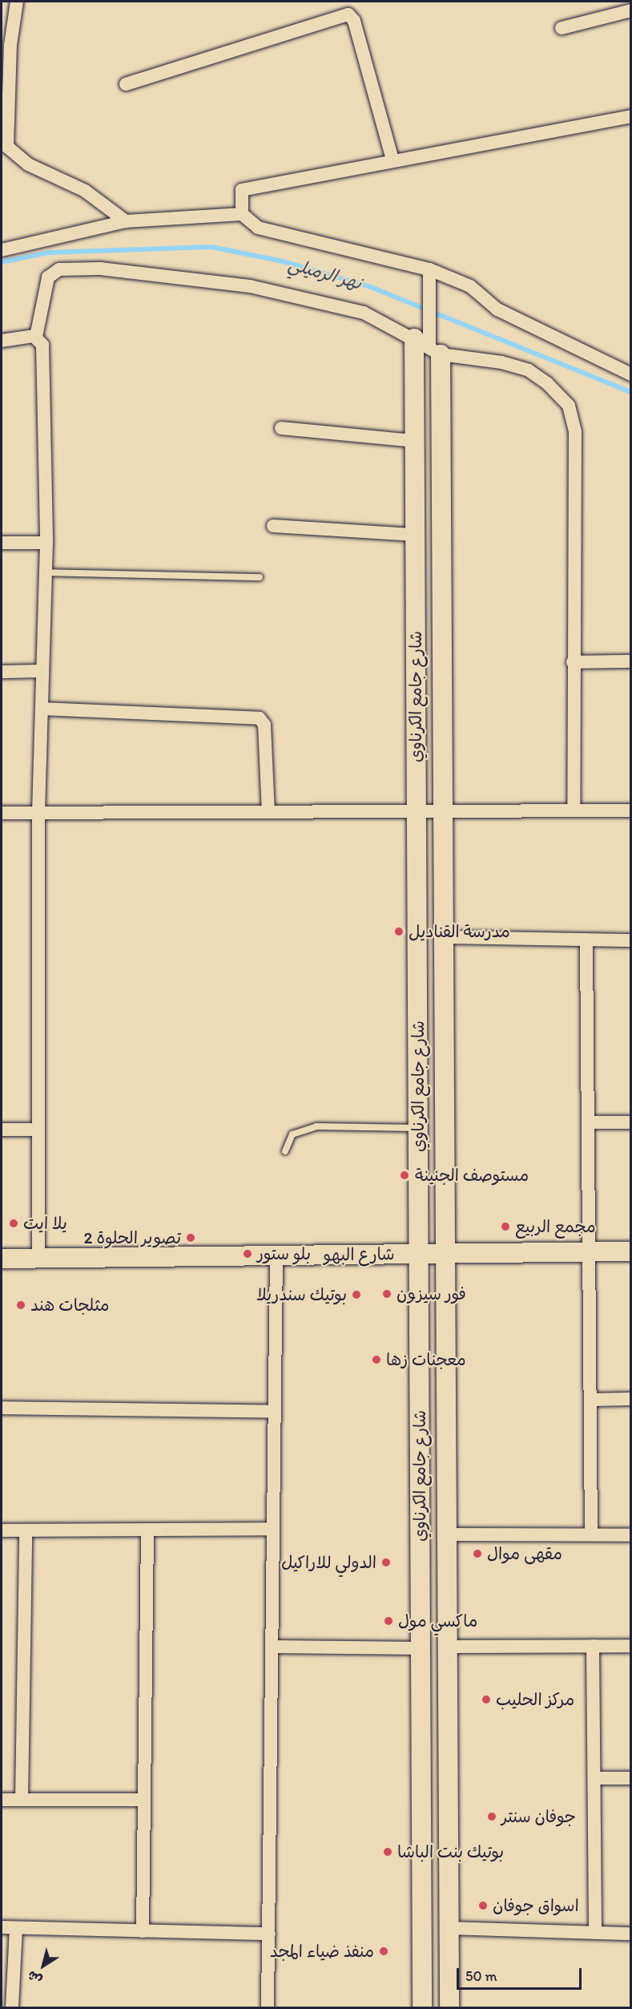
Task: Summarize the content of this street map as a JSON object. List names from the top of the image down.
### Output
{
  "streets": {
    "main road": ["شارع جامع الكرناوي", "شارع البهو"]
  },
  "crossings": [
    ["شارع جامع الكرناوي", "شارع البهو"]
  ],
  "water": ["نهر الرميلي"],
  "places": [
    "مدرسة القناديل",
    "مستوصف الجنينة",
    "يلا ايت",
    "مجمع الربيع",
    "تصوير الحلوة 2",
    "بلو ستور",
    "فور سيزون",
    "بوتيك سندريلا",
    "مثلجات هند",
    "معجنات زها",
    "مقهى موال",
    "الدولي للاراكيل",
    "ماكسي مول",
    "مركز الحليب",
    "جوفان سنتر",
    "بوتيك بنت الباشا",
    "اسواق جوفان",
    "منفذ ضياء المجد"
  ],
  "scale_bar": "50 m",
  "north": "bottom left"
}
